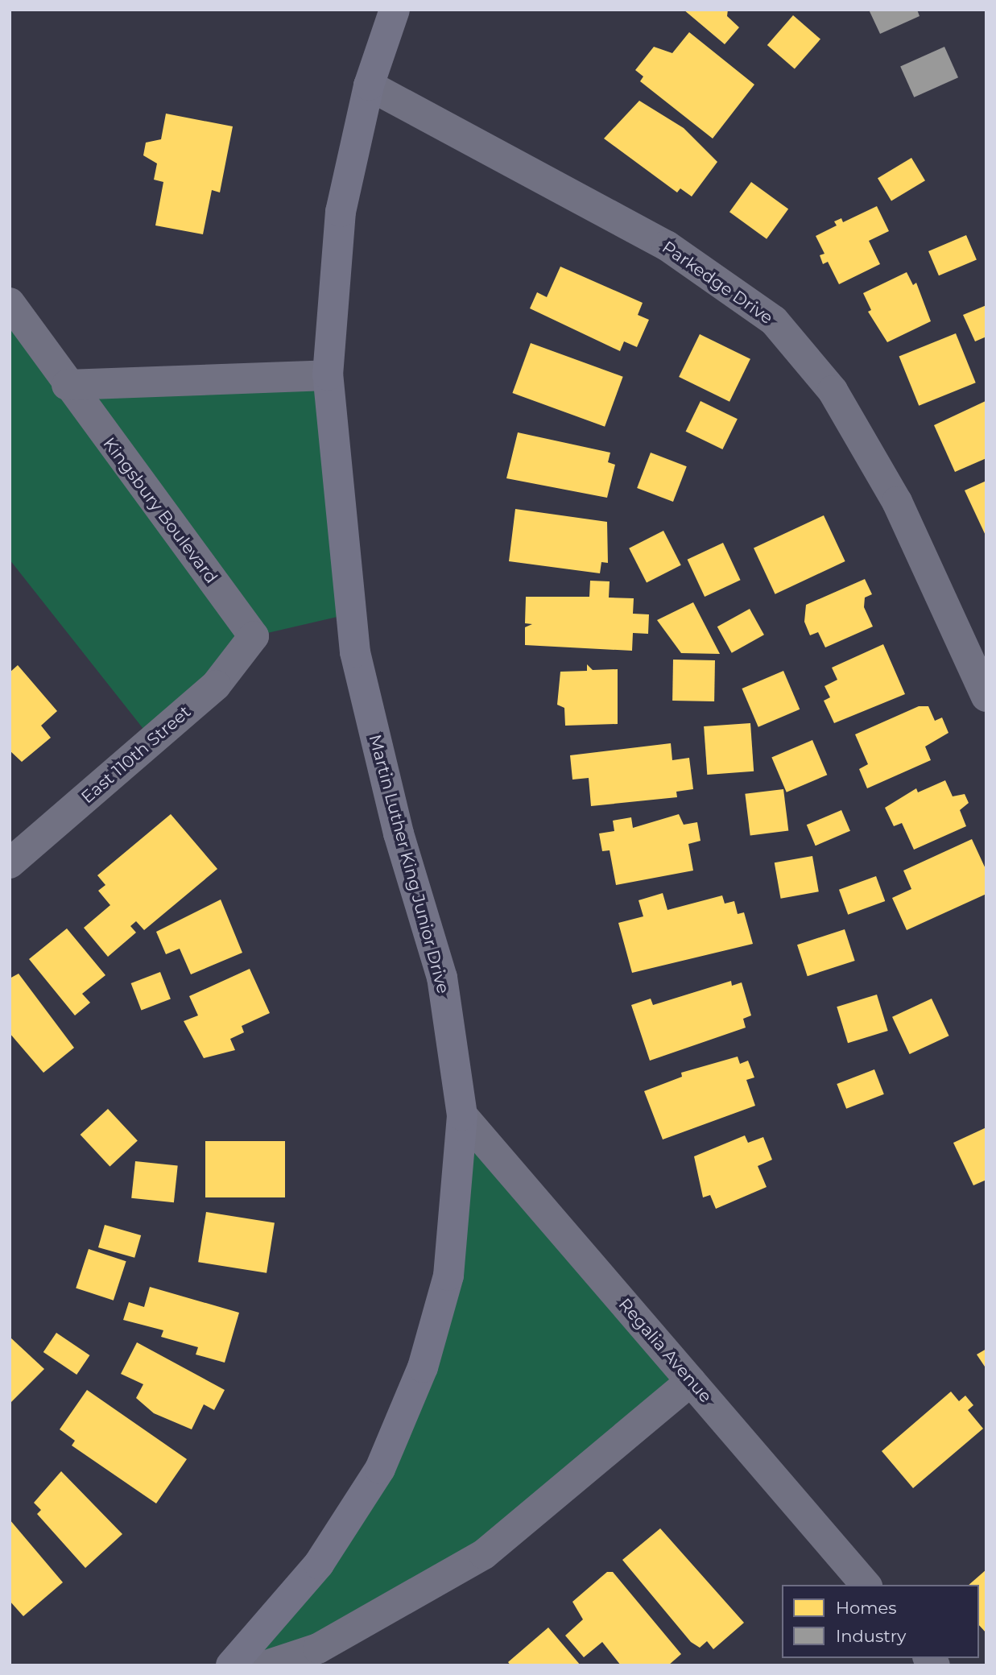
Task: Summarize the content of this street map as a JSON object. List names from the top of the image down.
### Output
{
  "streets": {
    "street": [
      "Parkedge Drive",
      "Kingsbury Boulevard",
      "East 110th Street",
      "Martin Luther King Junior Drive",
      "Regalia Avenue"
    ]
  },
  "crossings": [
    ["Parkedge Drive", "Martin Luther King Junior Drive"],
    ["Kingsbury Boulevard", "East 110th Street"],
    ["Martin Luther King Junior Drive", "Regalia Avenue"]
  ],
  "legend": ["Homes", "Industry"]
}
